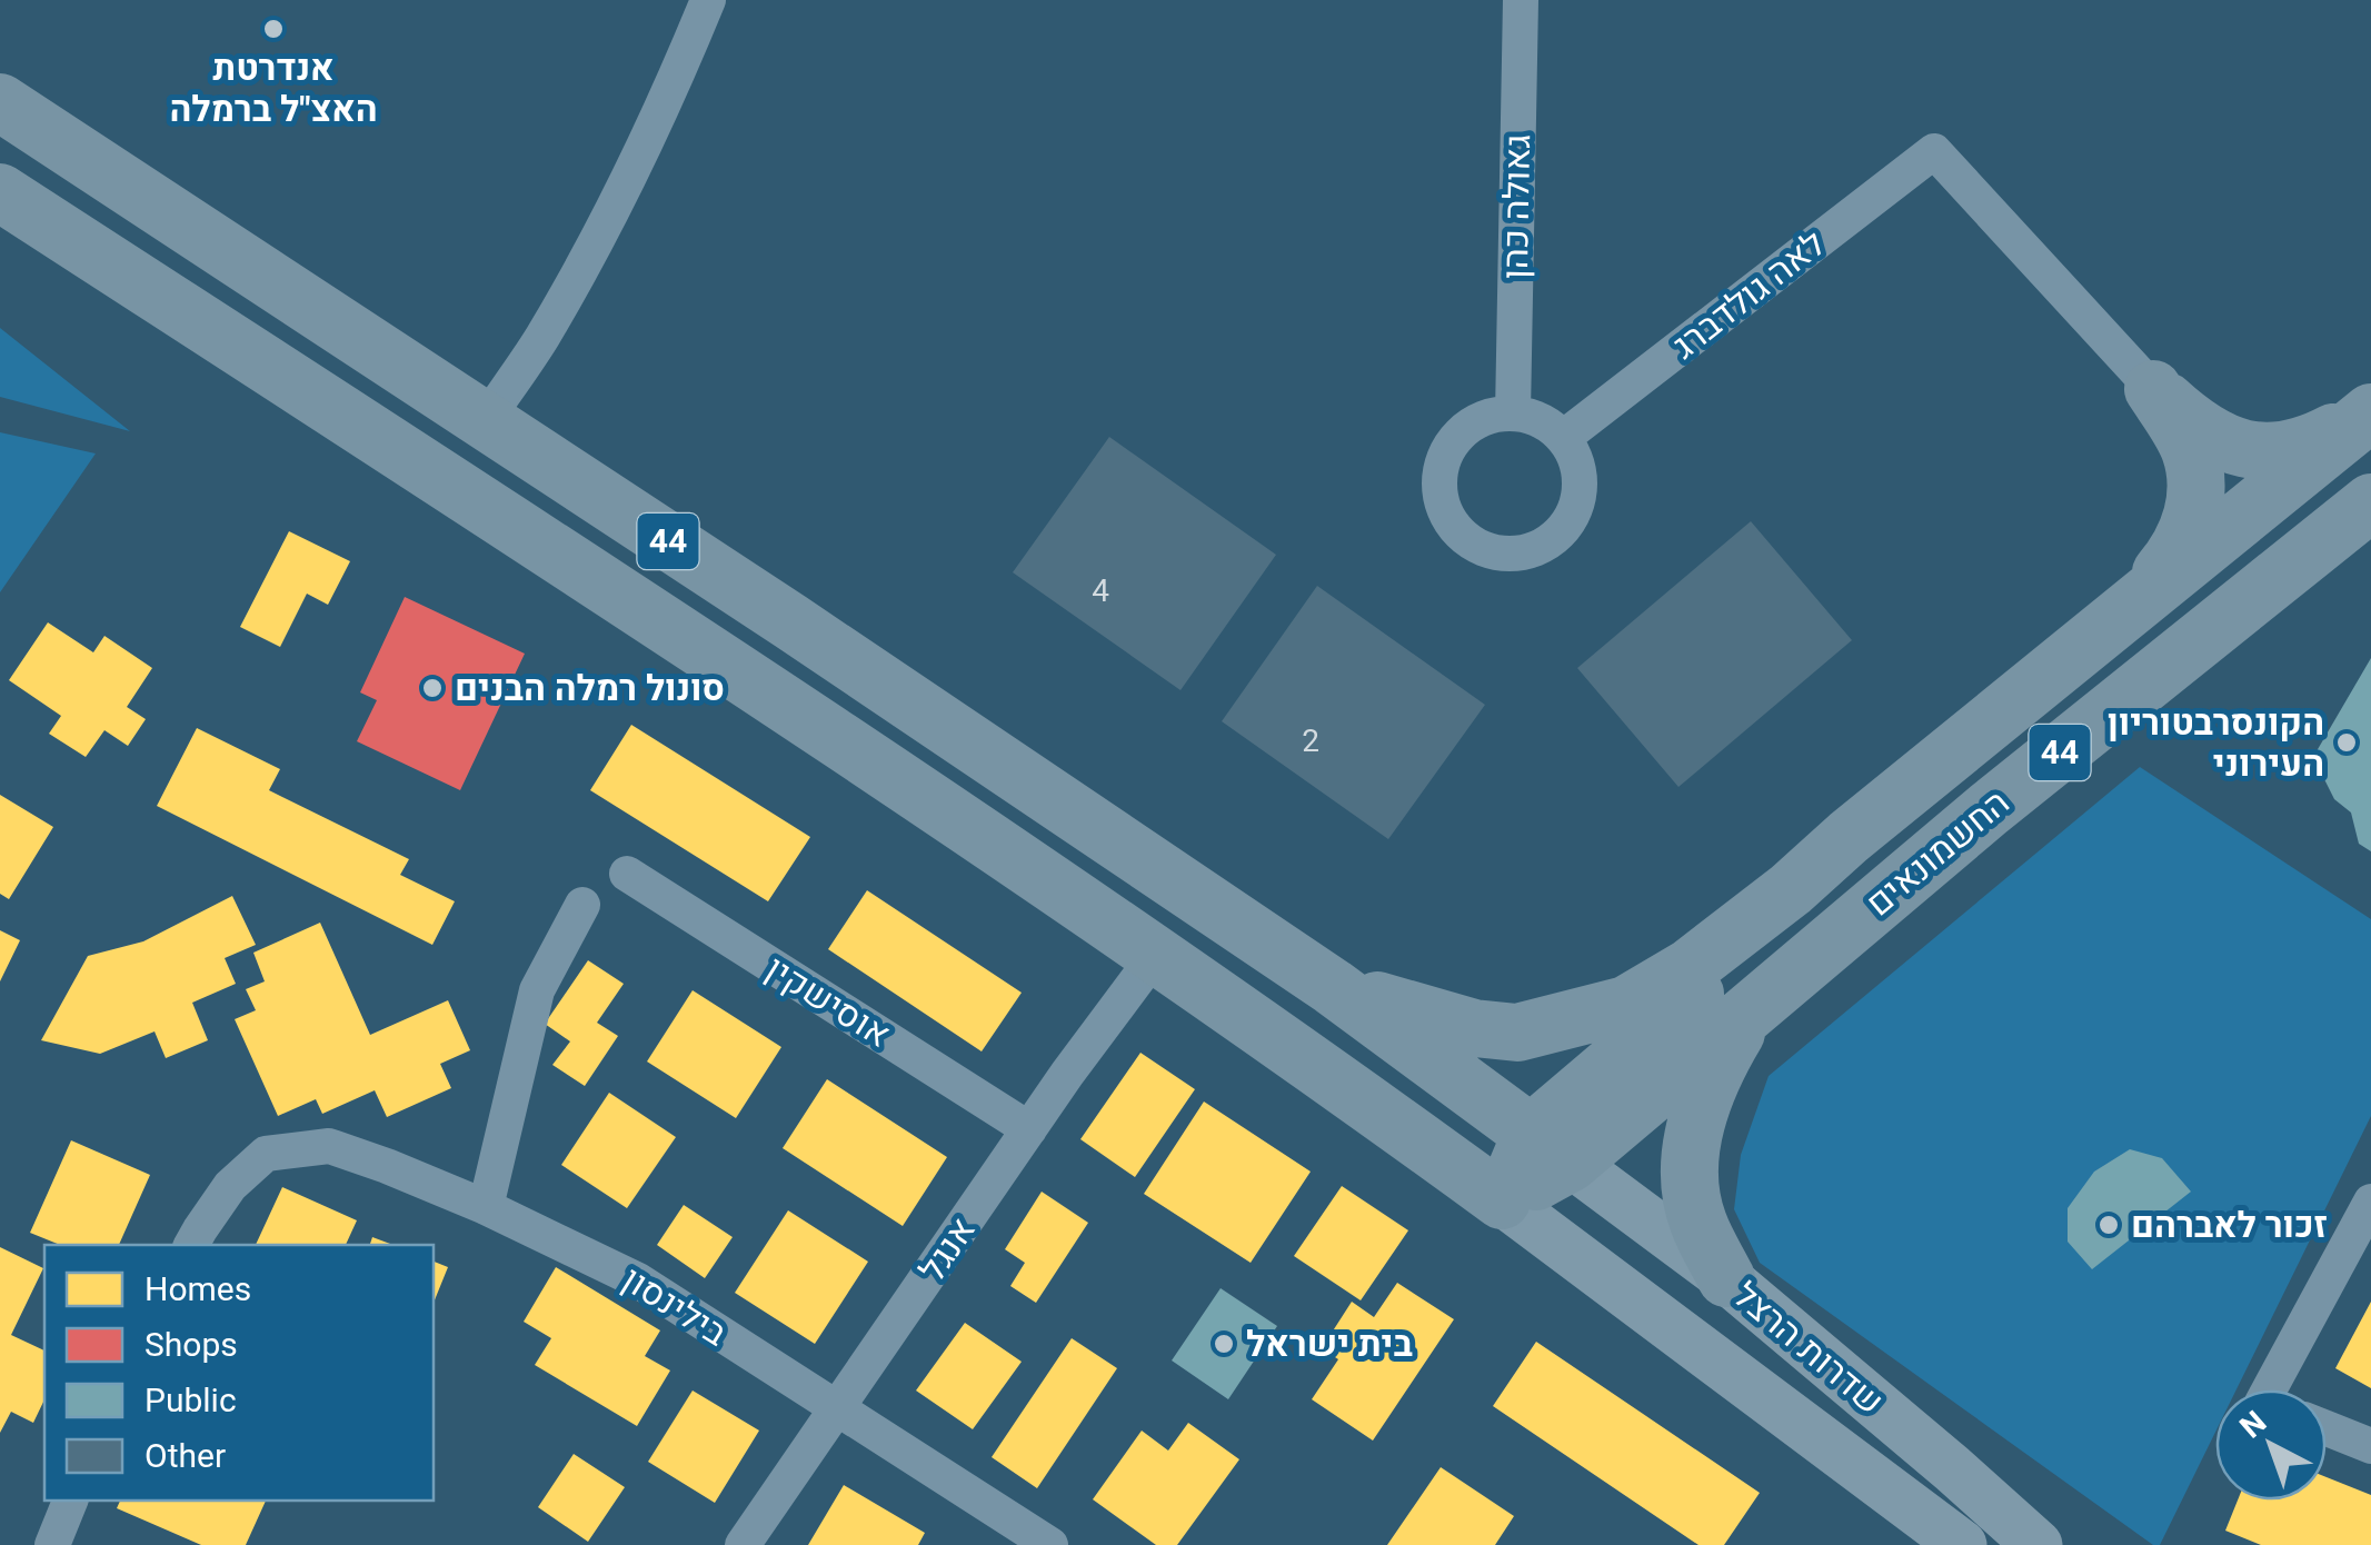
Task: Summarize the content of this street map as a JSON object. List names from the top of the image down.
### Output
{
  "streets": {
    "highway": ["44", "החשמונאים"],
    "main road": ["שדרות הרצל"],
    "street": [
      "גאולה כהן",
      "לאה גולדברג",
      "אוסישקין",
      "אנגל",
      "בילינסון"
    ]
  },
  "crossings": [
    ["גאולה כהן", "לאה גולדברג"],
    ["44", "החשמונאים"],
    ["44", "אנגל"],
    ["44", "שדרות הרצל"],
    ["החשמונאים", "שדרות הרצל"],
    ["אוסישקין", "אנגל"],
    ["אנגל", "בילינסון"]
  ],
  "places": [
    "אנדרטת האצ\"ל ברמלה",
    "סונול רמלה הבנים",
    "הקונסרבטוריון העירוני",
    "זכור לאברהם",
    "בית ישראל"
  ],
  "house_numbers": ["4", "2"],
  "legend": [
    "Homes",
    "Shops",
    "Public",
    "Other"
  ],
  "north": "top left"
}
